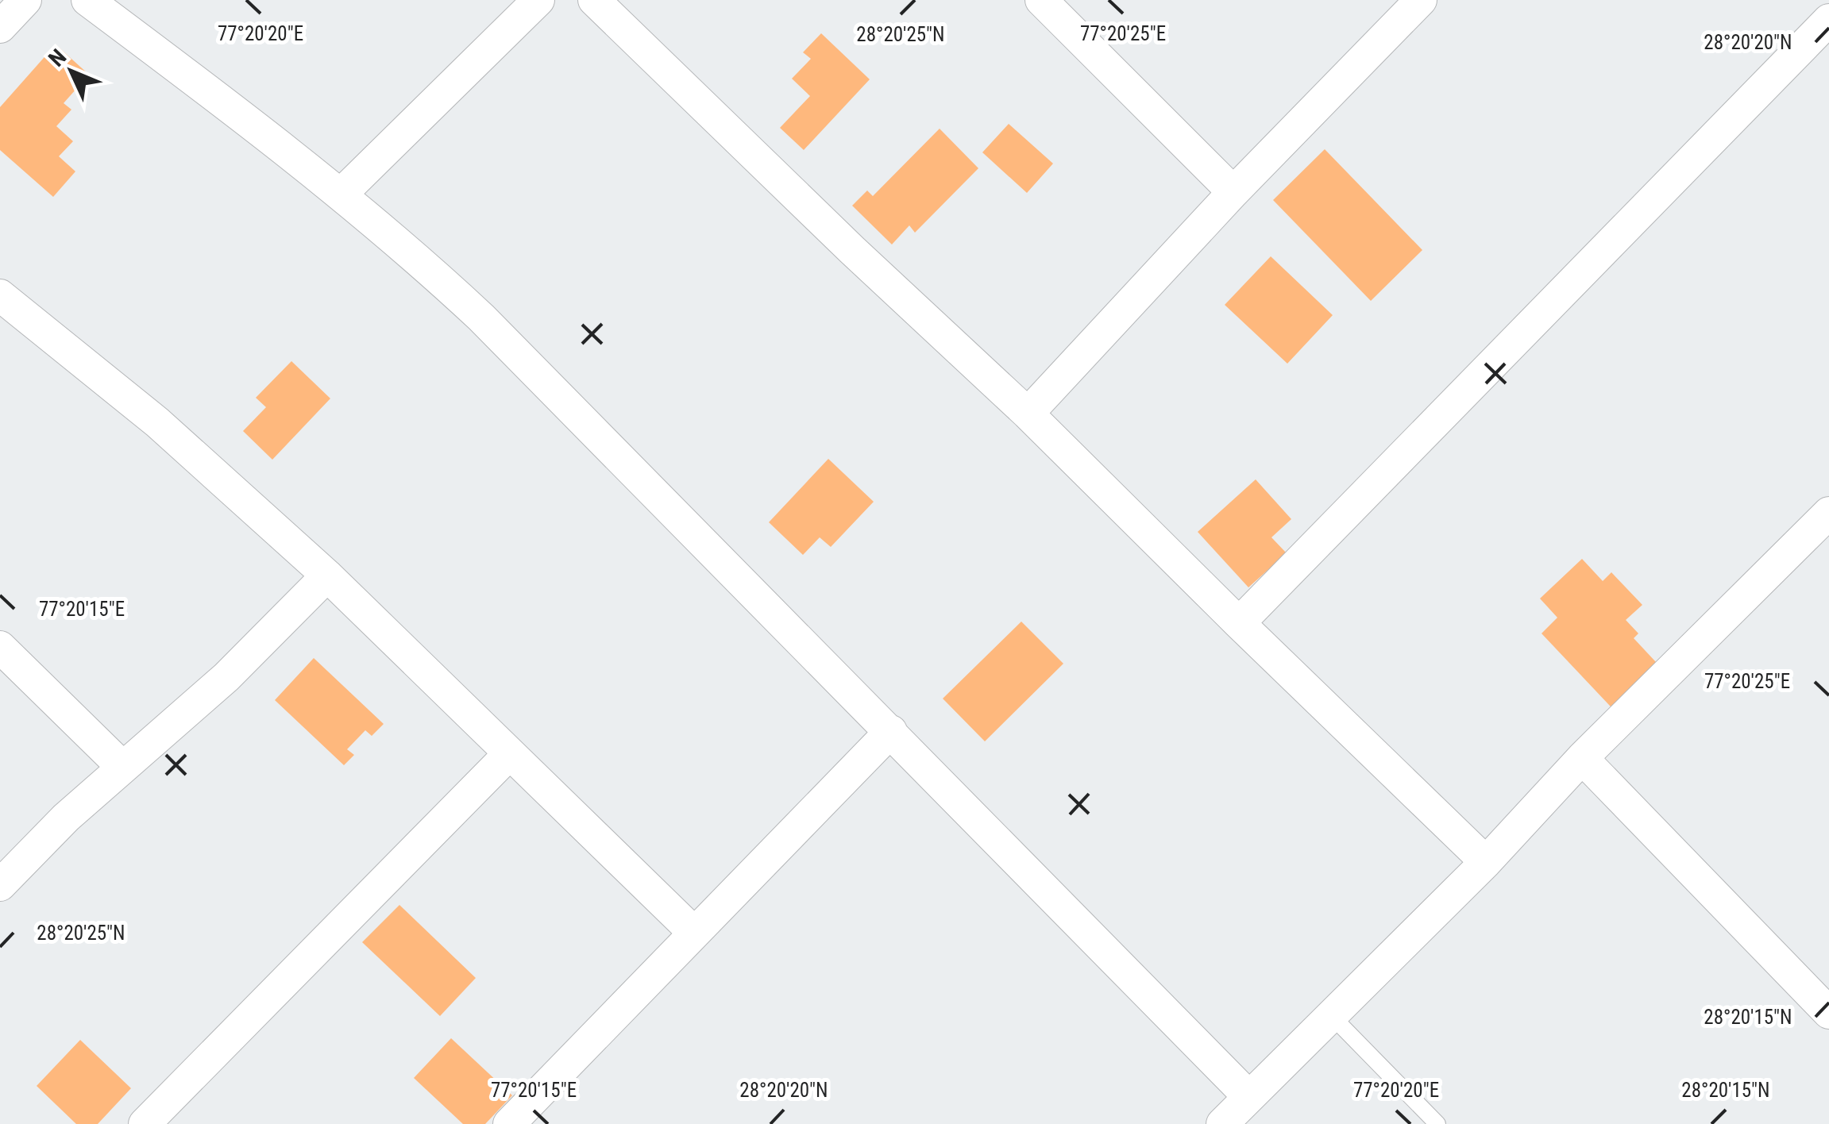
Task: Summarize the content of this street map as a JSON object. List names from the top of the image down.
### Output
{
  "north": "top left",
  "coordinates": [
    "77°20'20\"E",
    "77°20'25\"E",
    "28°20'25\"N",
    "28°20'20\"N",
    "77°20'15\"E",
    "28°20'15\"N"
  ]
}
